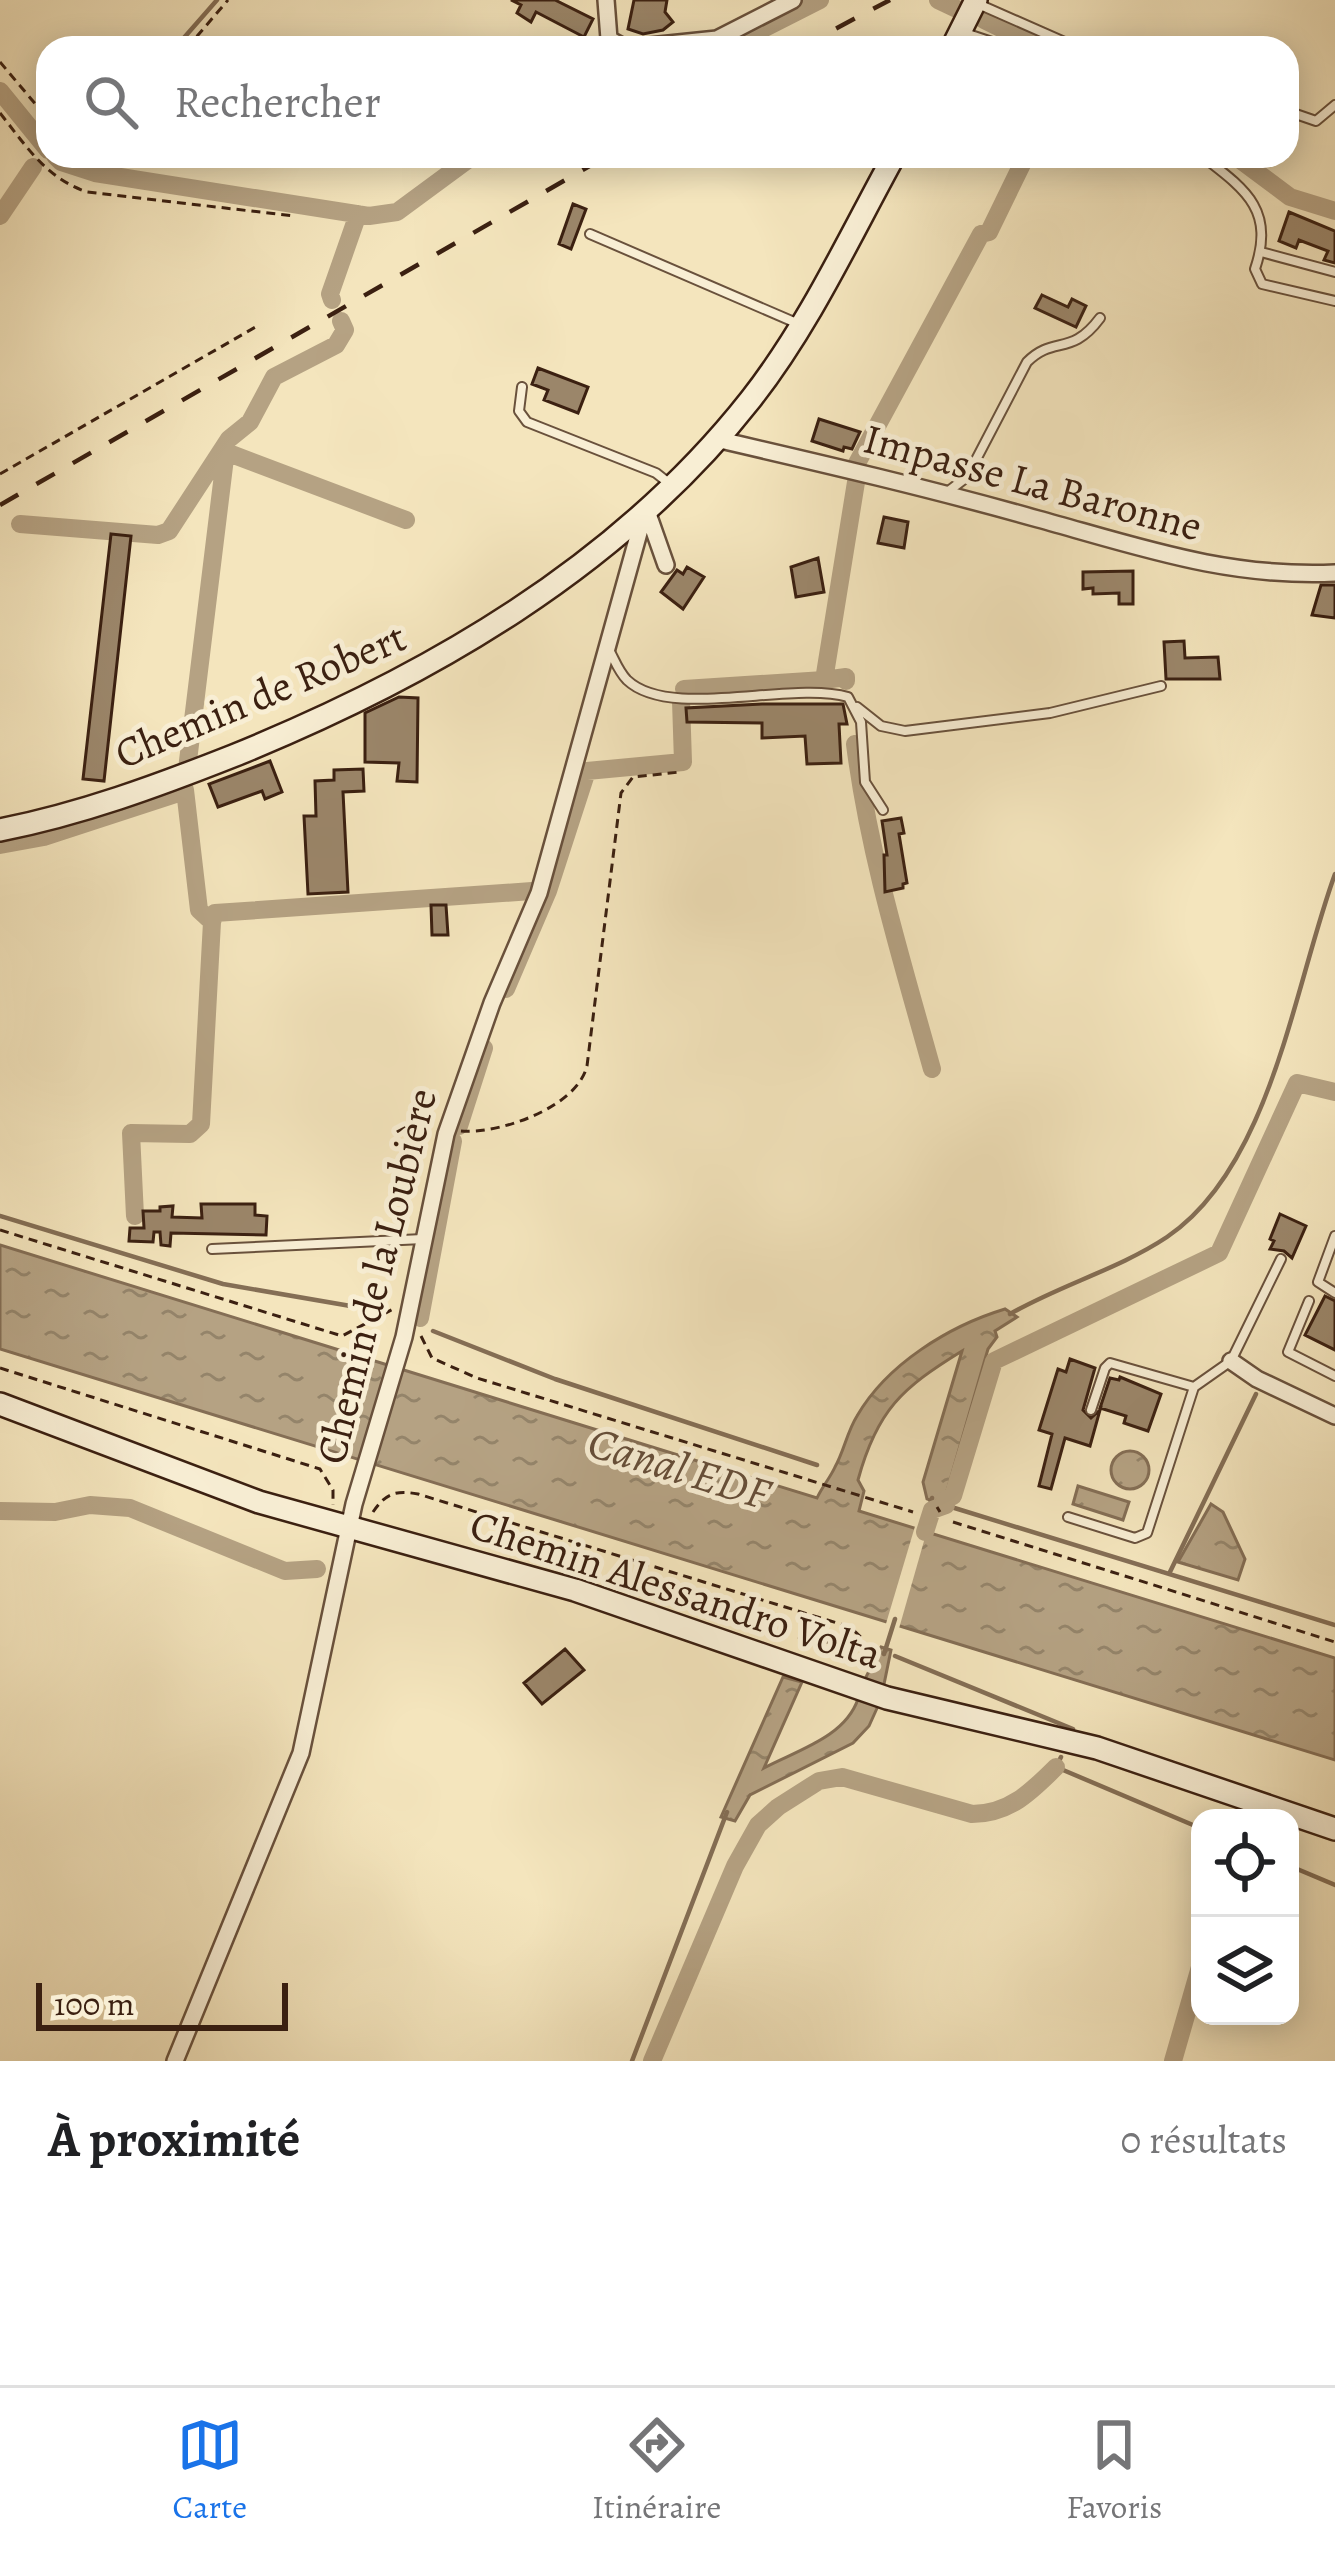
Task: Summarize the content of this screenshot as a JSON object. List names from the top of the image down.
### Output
{
  "streets": {
    "main road": ["Chemin de Robert", "Chemin Alessandro Volta"],
    "street": ["Impasse La Baronne", "Chemin de la Loubière"]
  },
  "crossings": [
    ["Impasse La Baronne", "Chemin de Robert"],
    ["Chemin de Robert", "Chemin de la Loubière"],
    ["Chemin de la Loubière", "Chemin Alessandro Volta"]
  ],
  "water": ["Canal EDF"],
  "scale_bar": "100 m",
  "page": {
    "search": "Rechercher",
    "scale": "100 m",
    "heading": ["À proximité", "0 résultats"],
    "nav": ["Carte", "Itinéraire", "Favoris"]
  }
}
